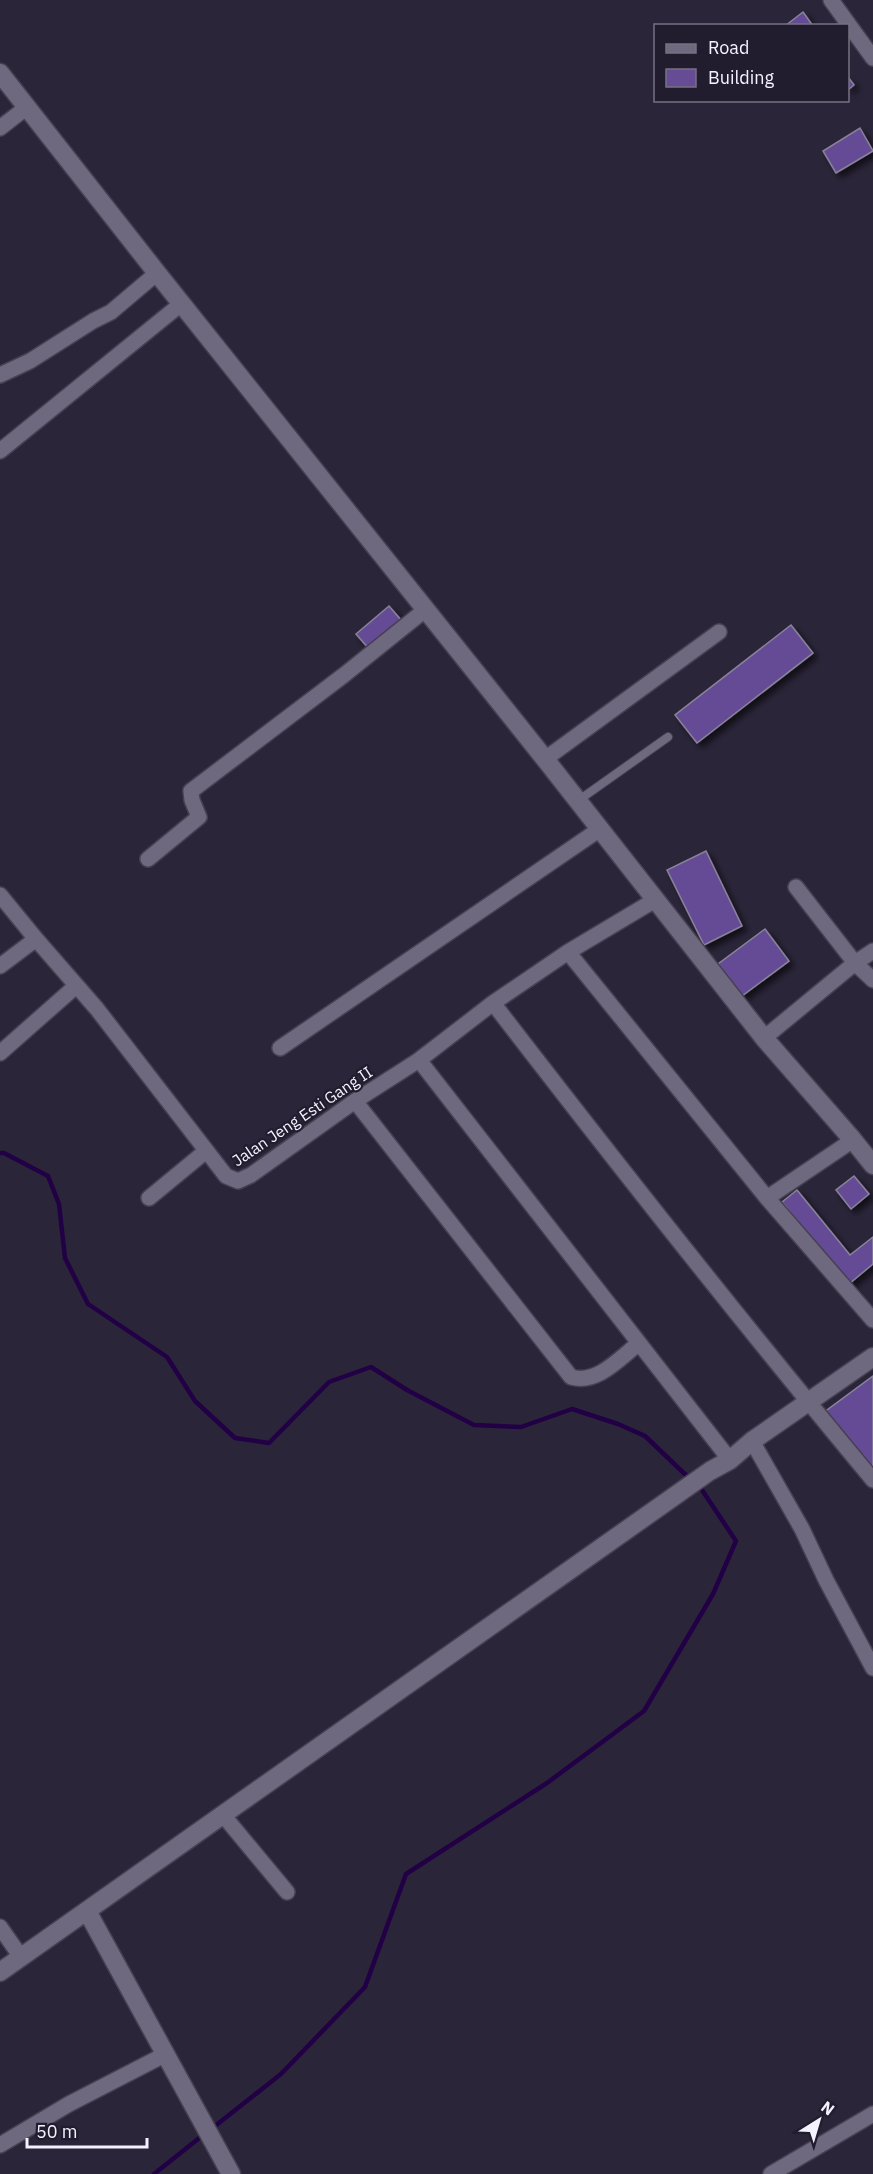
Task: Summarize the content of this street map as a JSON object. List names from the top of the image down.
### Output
{
  "streets": {
    "street": ["Jalan Jeng Esti Gang II"]
  },
  "legend": ["Road", "Building"],
  "scale_bar": "50 m",
  "north": "top right"
}
